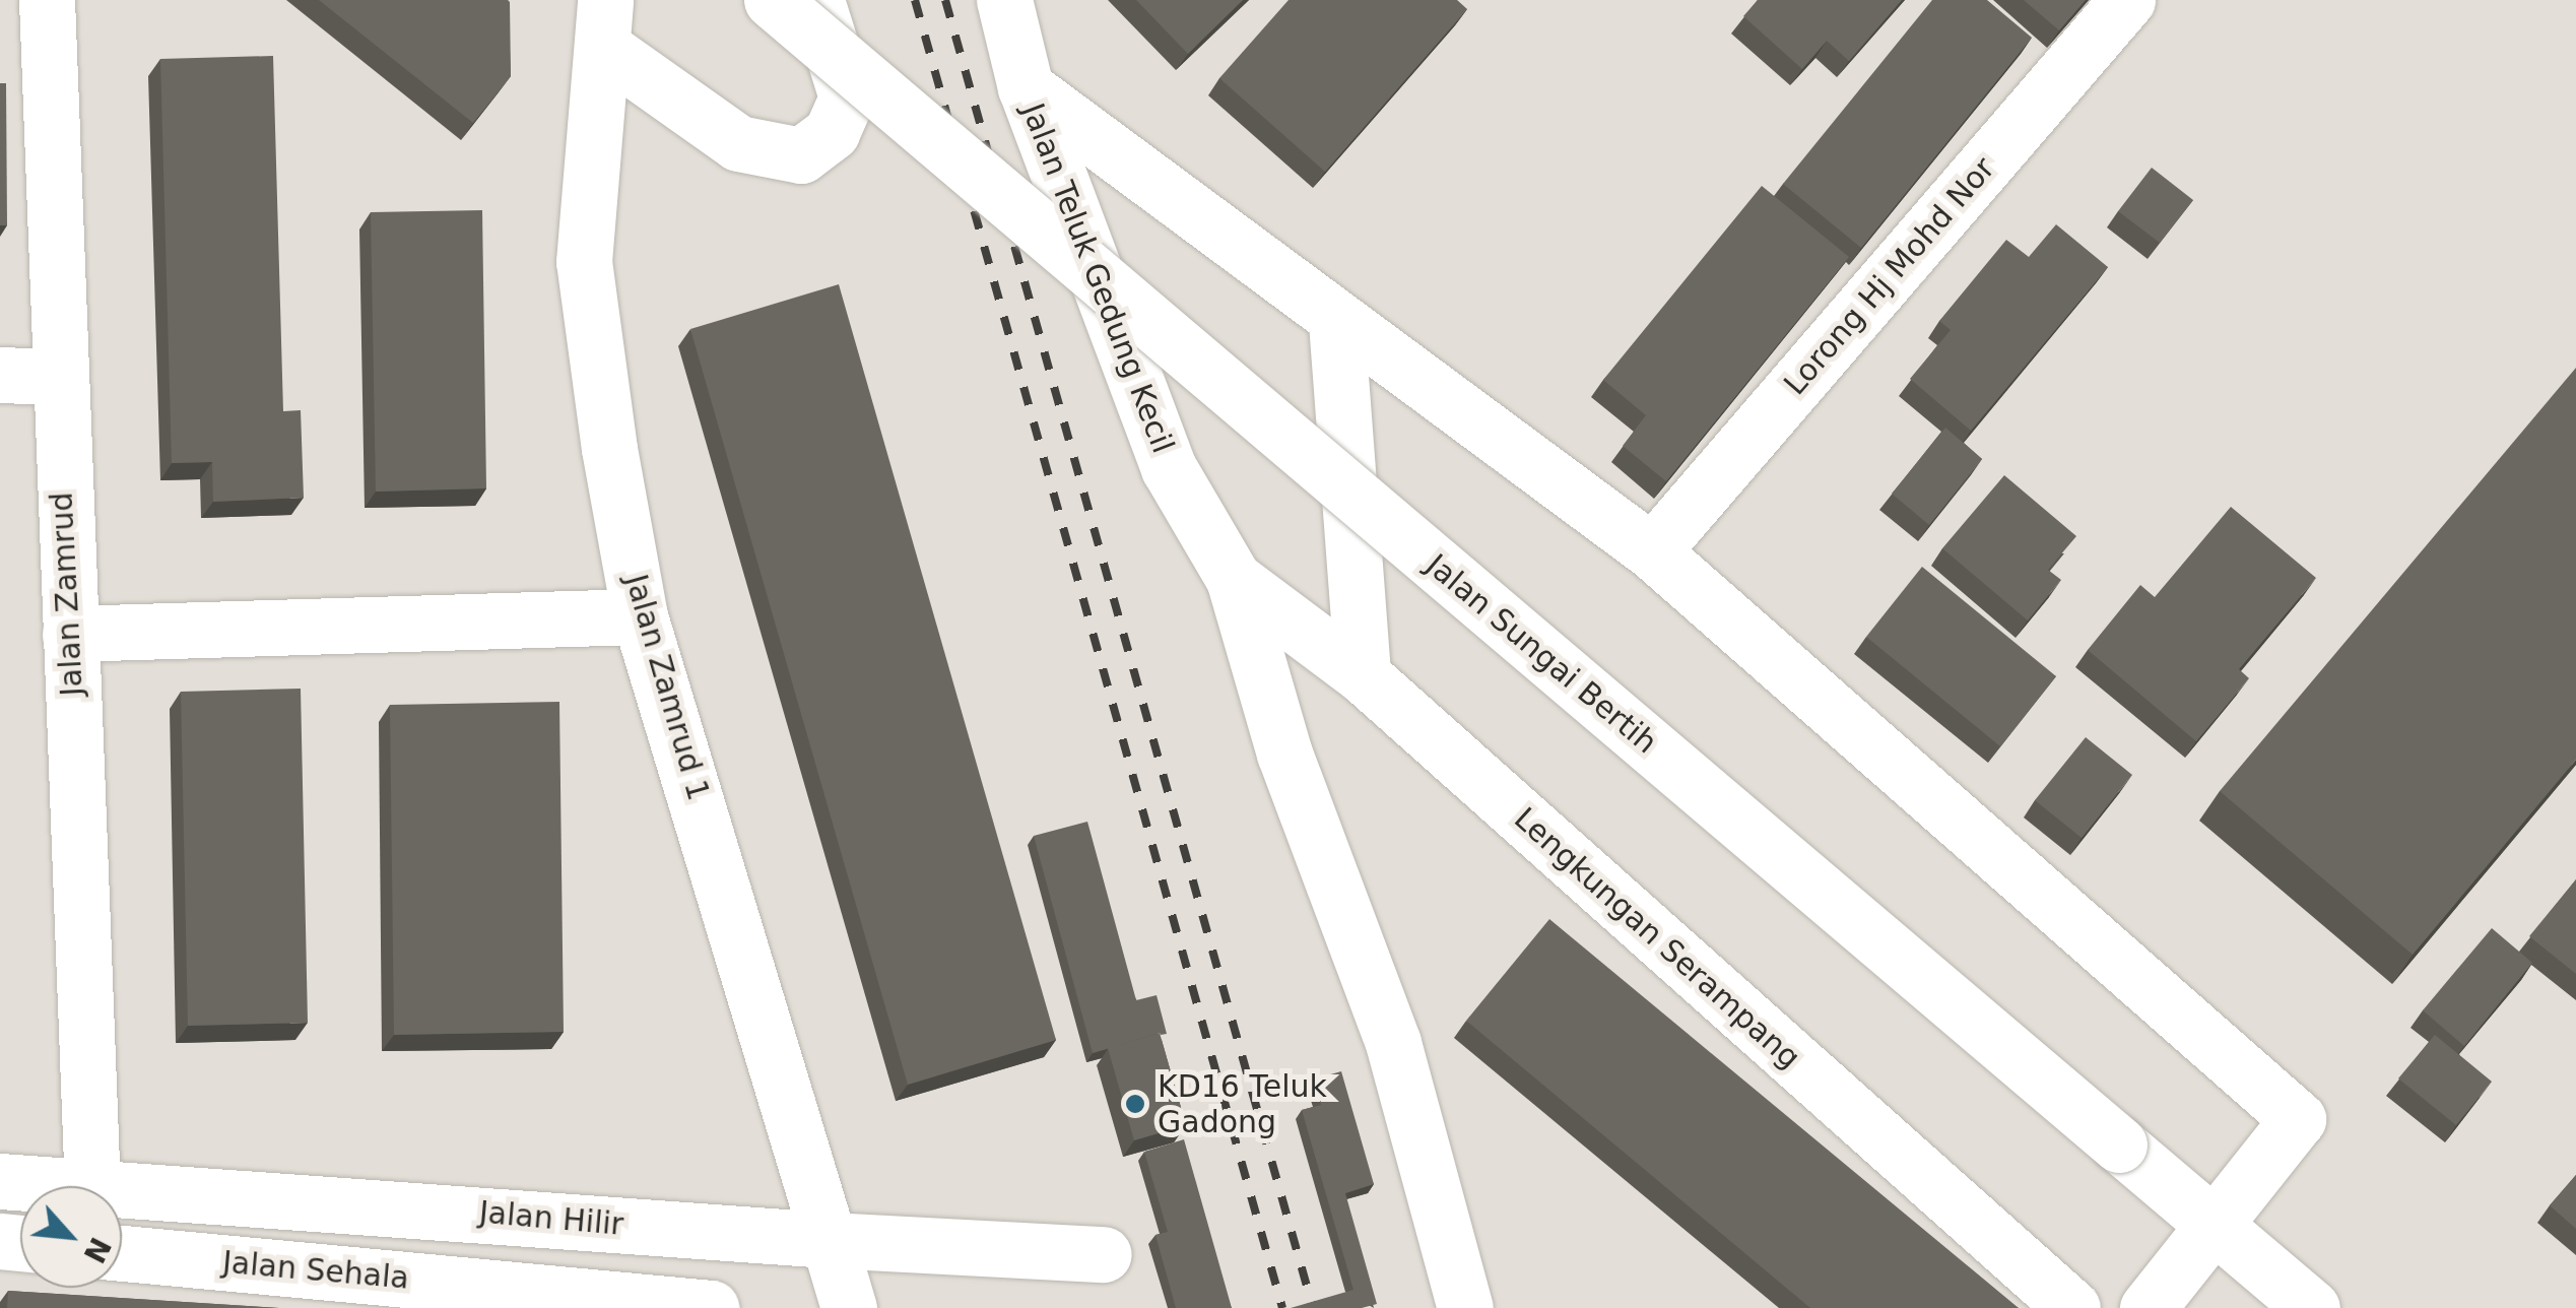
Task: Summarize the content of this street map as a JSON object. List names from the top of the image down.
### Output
{
  "streets": {
    "street": [
      "Lorong Hj Mohd Nor",
      "Jalan Teluk Gedung Kecil",
      "Jalan Zamrud",
      "Jalan Sungai Bertih",
      "Jalan Zamrud 1",
      "Lengkungan Serampang",
      "Jalan Hilir",
      "Jalan Sehala"
    ]
  },
  "crossings": [
    ["Jalan Teluk Gedung Kecil", "Lengkungan Serampang"],
    ["Jalan Zamrud 1", "Jalan Hilir"]
  ],
  "places": ["KD16 Teluk Gadong"],
  "north": "bottom right"
}
